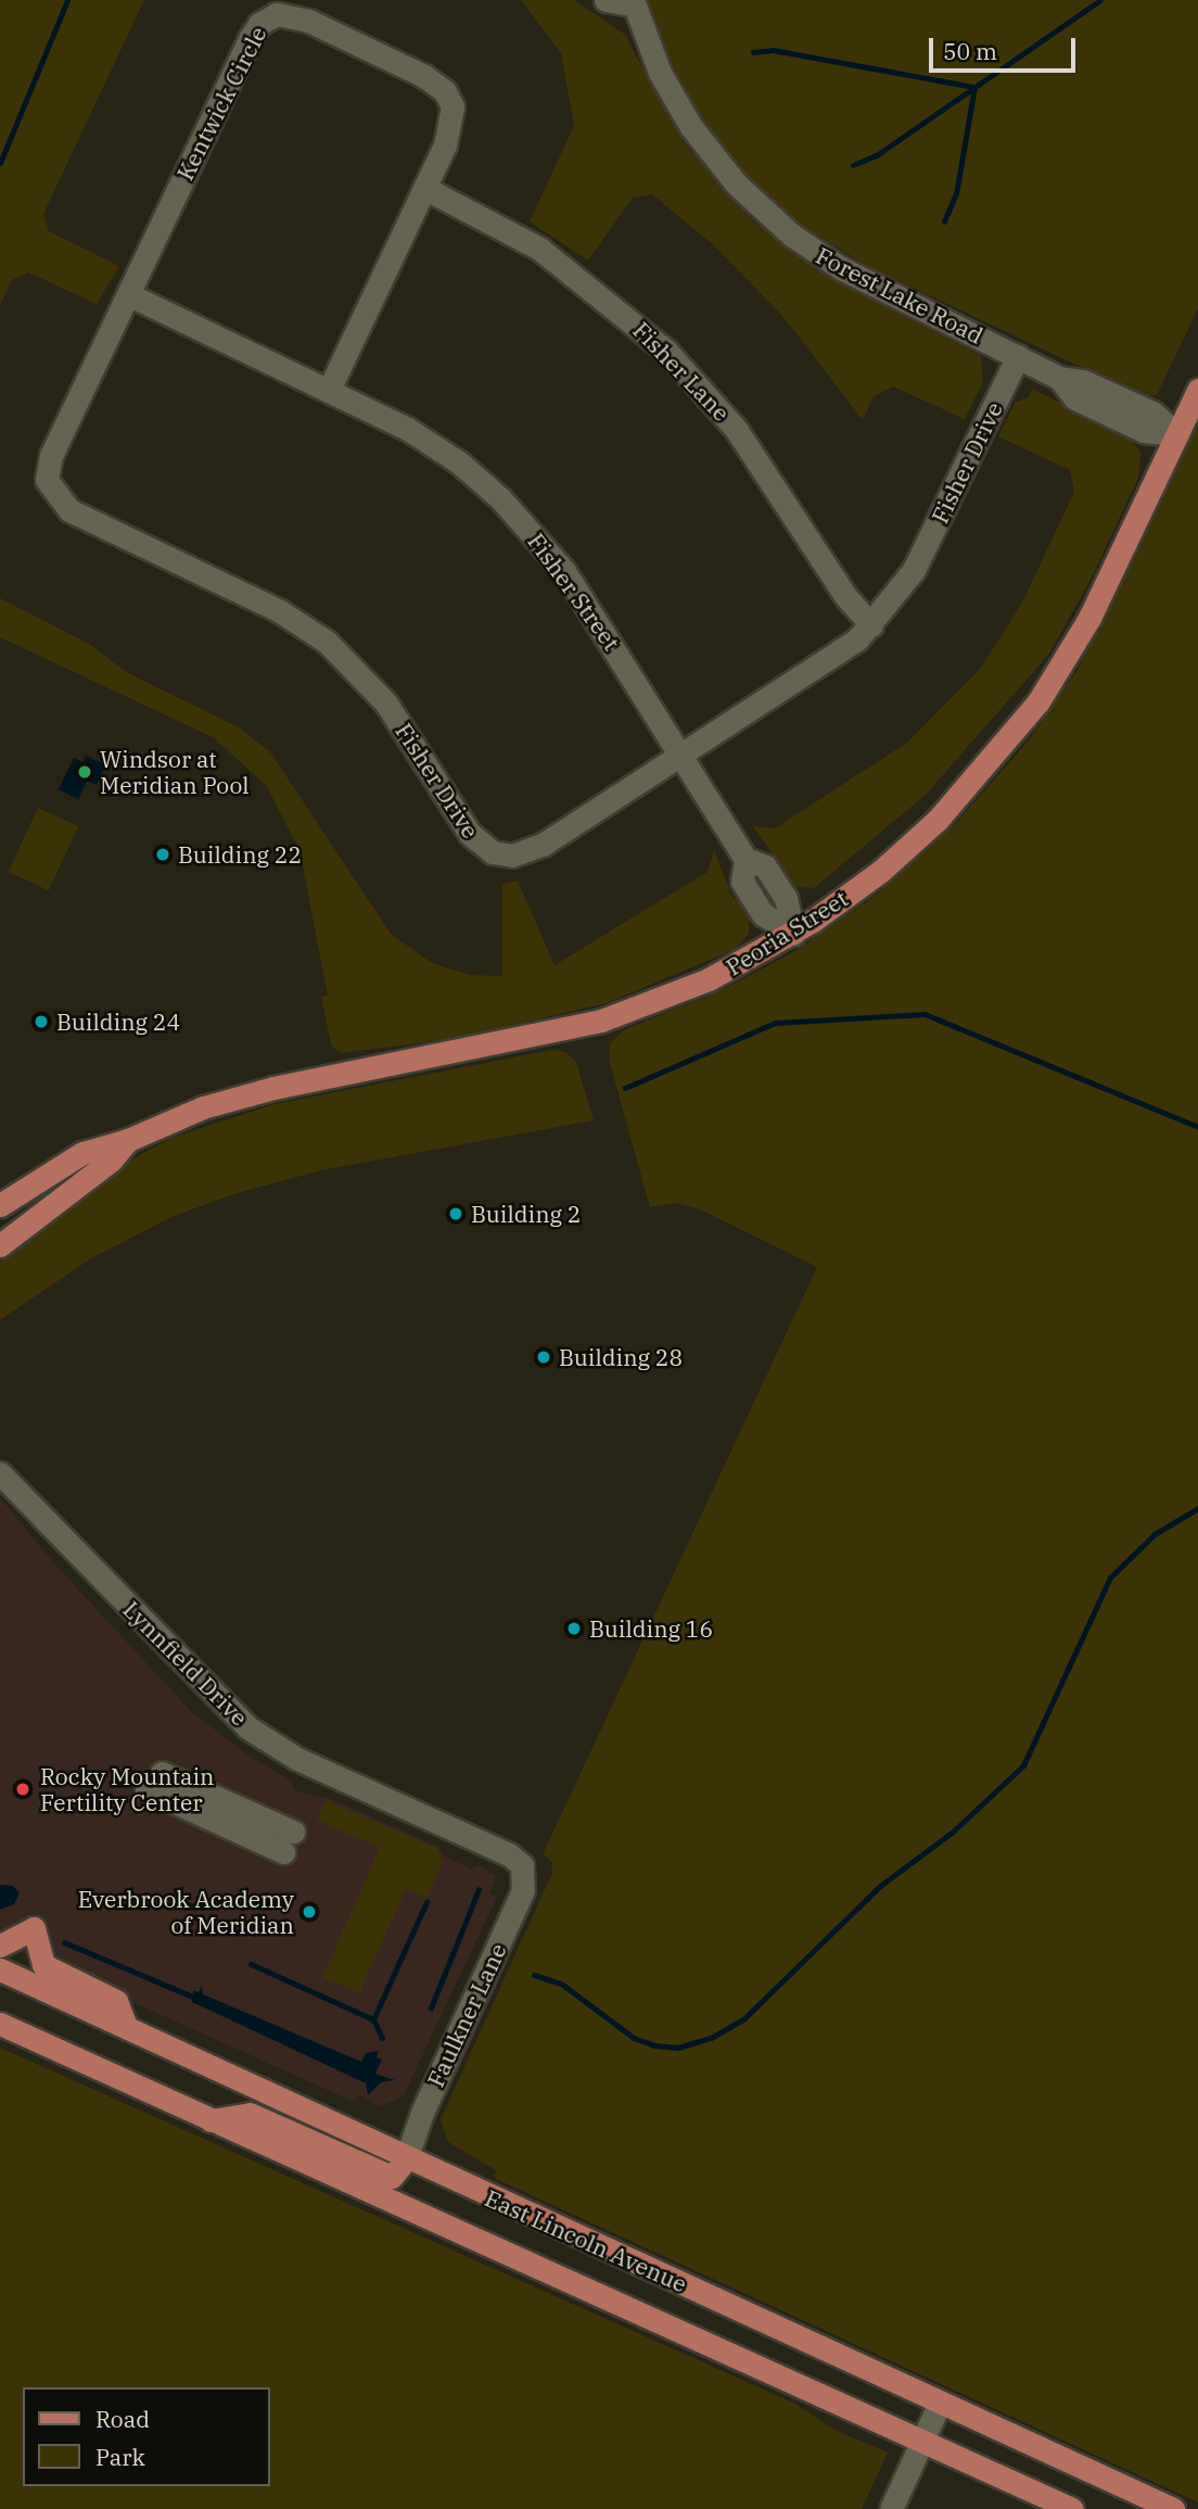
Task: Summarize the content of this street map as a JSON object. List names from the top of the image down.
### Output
{
  "streets": {
    "main road": ["Peoria Street", "East Lincoln Avenue"],
    "street": [
      "Kentwick Circle",
      "Forest Lake Road",
      "Fisher Lane",
      "Fisher Drive",
      "Fisher Street",
      "Lynnfield Drive",
      "Faulkner Lane"
    ]
  },
  "crossings": [
    ["Kentwick Circle", "Fisher Lane"],
    ["Kentwick Circle", "Fisher Drive"],
    ["Kentwick Circle", "Fisher Street"],
    ["Forest Lake Road", "Fisher Drive"],
    ["Forest Lake Road", "Peoria Street"],
    ["Fisher Lane", "Fisher Drive"],
    ["Fisher Drive", "Fisher Street"],
    ["Fisher Street", "Peoria Street"],
    ["Lynnfield Drive", "Faulkner Lane"],
    ["Faulkner Lane", "East Lincoln Avenue"]
  ],
  "places": [
    "Windsor at Meridian Pool",
    "Building 22",
    "Building 24",
    "Building 2",
    "Building 28",
    "Building 16",
    "Rocky Mountain Fertility Center",
    "Everbrook Academy of Meridian"
  ],
  "legend": ["Road", "Park"],
  "scale_bar": "50 m"
}
